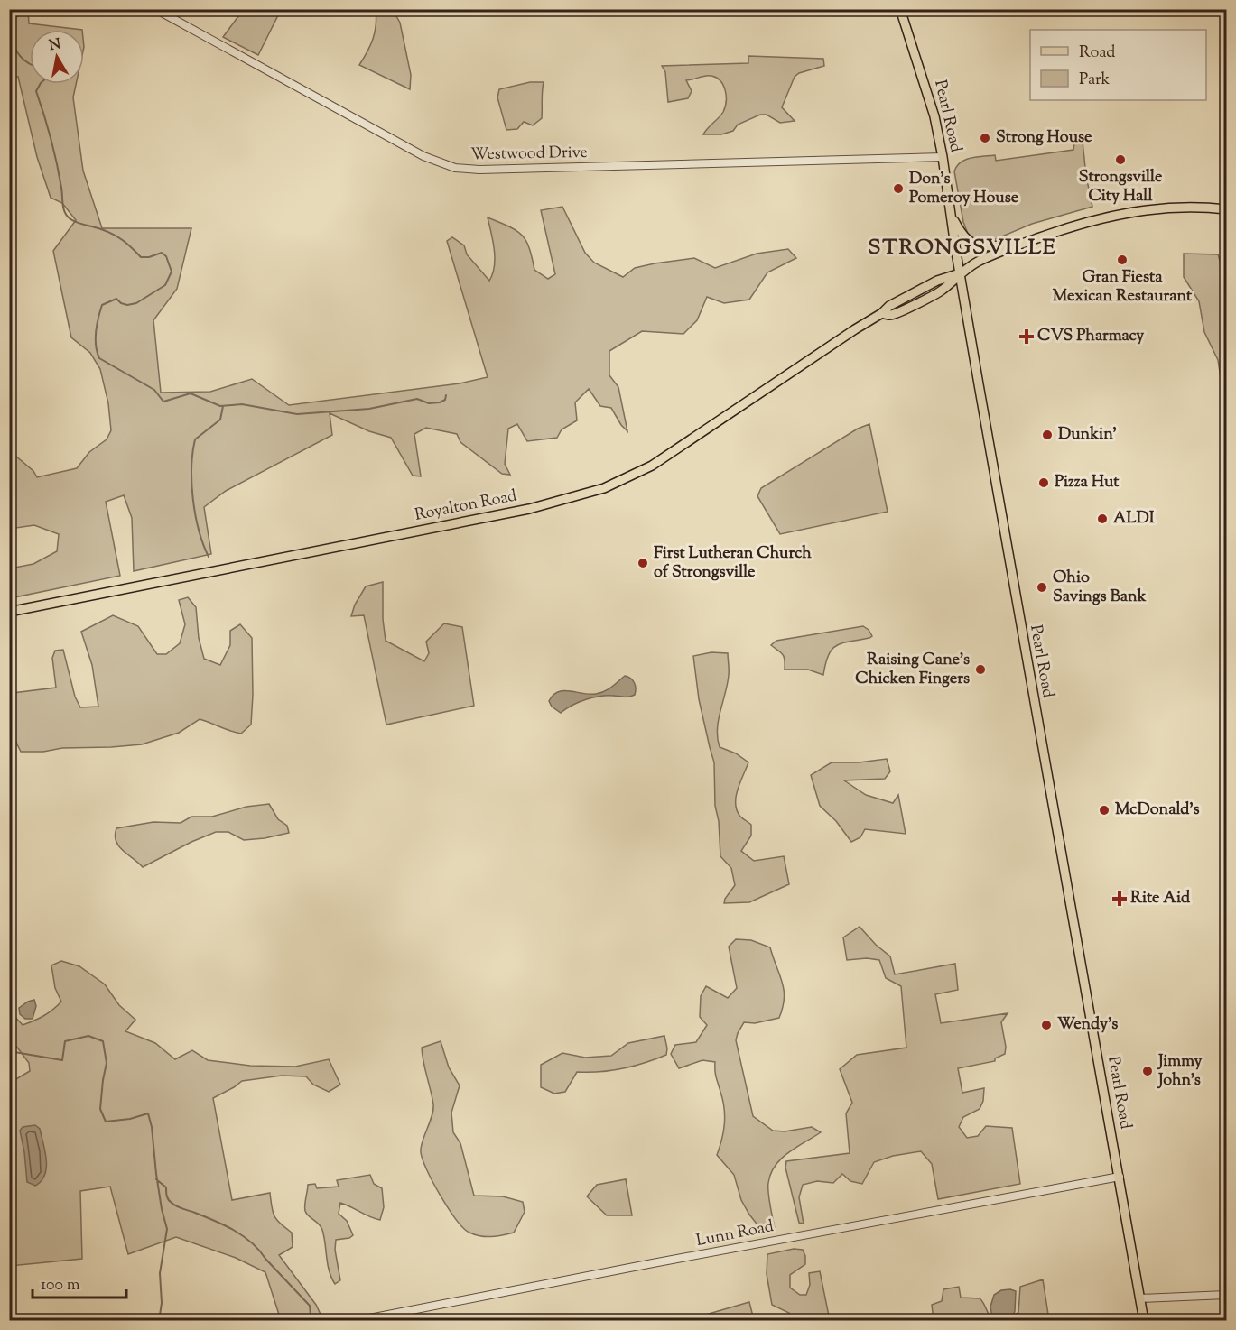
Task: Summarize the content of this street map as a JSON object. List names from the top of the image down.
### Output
{
  "streets": {
    "main road": ["Pearl Road", "Royalton Road"],
    "street": ["Westwood Drive", "Lunn Road"]
  },
  "crossings": [
    ["Pearl Road", "Westwood Drive"],
    ["Pearl Road", "Royalton Road"],
    ["Pearl Road", "Lunn Road"]
  ],
  "districts": ["STRONGSVILLE"],
  "places": {
    "other": [
      "Strong House",
      "Strongsville City Hall",
      "Don's Pomeroy House",
      "Gran Fiesta Mexican Restaurant",
      "Dunkin'",
      "Pizza Hut",
      "ALDI",
      "First Lutheran Church of Strongsville",
      "Ohio Savings Bank",
      "Raising Cane's Chicken Fingers",
      "McDonald's",
      "Wendy's",
      "Jimmy John's"
    ],
    "health": ["CVS Pharmacy", "Rite Aid"]
  },
  "legend": ["Road", "Park"],
  "scale_bar": "100 m",
  "north": "top"
}
